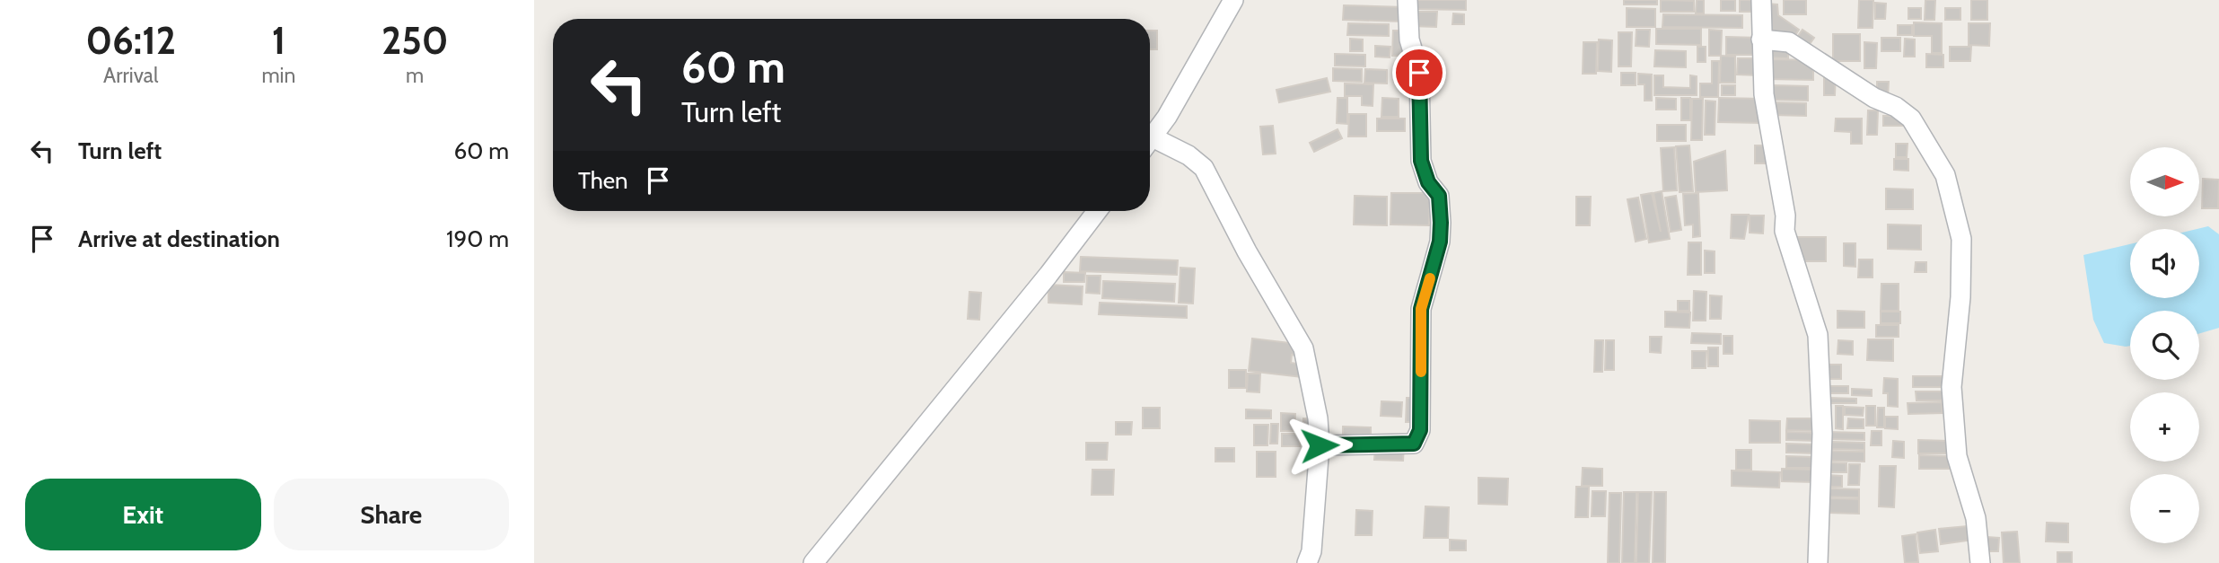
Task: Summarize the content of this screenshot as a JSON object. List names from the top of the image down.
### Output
{
  "north": "right",
  "page": {
    "eta": [
      "06:12",
      "Arrival",
      "1",
      "min",
      "250",
      "m"
    ],
    "turn": ["60 m", "Turn left"],
    "list": [
      {
        "name": "Turn left",
        "value": "60 m"
      },
      {
        "name": "Arrive at destination",
        "value": "190 m"
      }
    ],
    "map_buttons": ["+", "−"],
    "then": "Then",
    "buttons": ["Exit", "Share"]
  }
}
